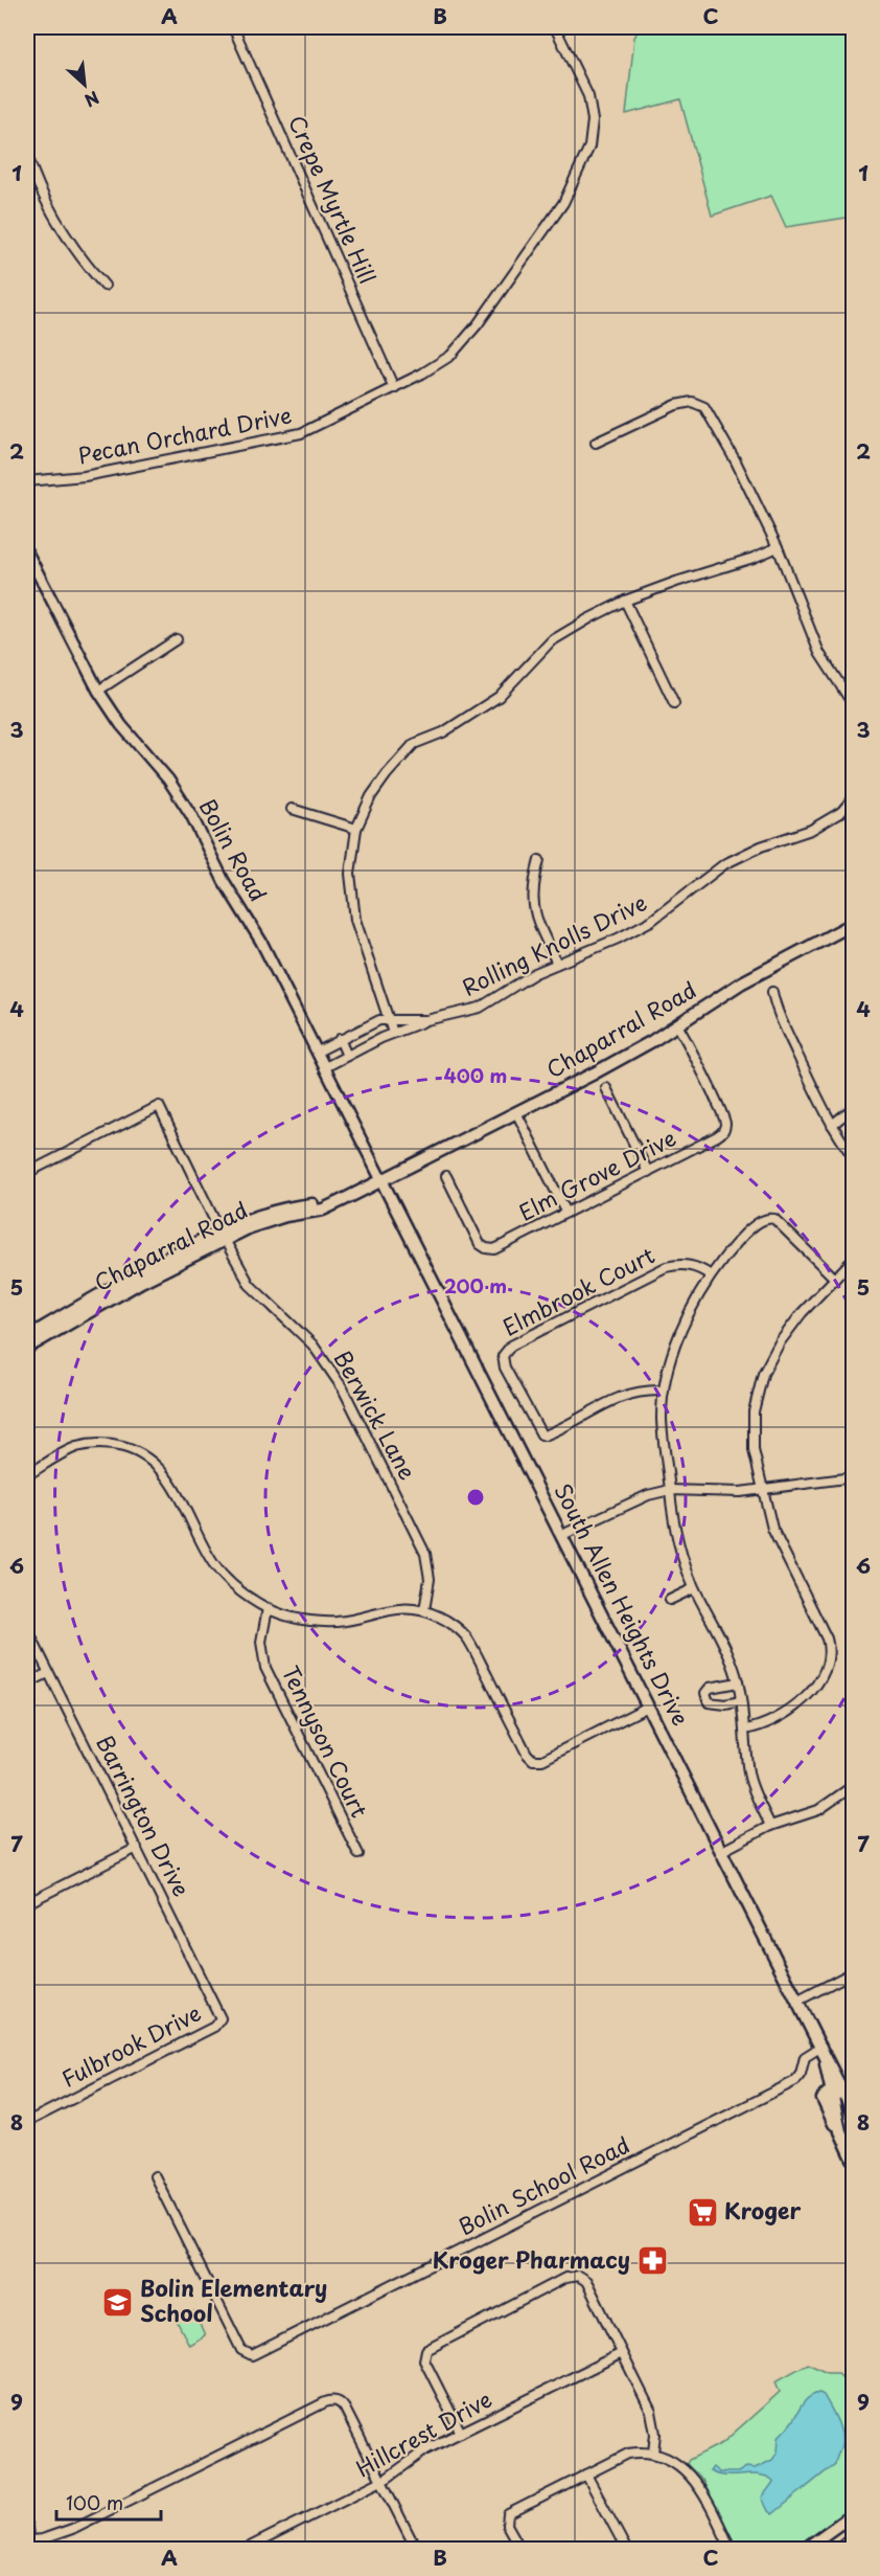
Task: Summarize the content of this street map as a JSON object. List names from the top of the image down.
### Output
{
  "streets": {
    "main road": ["Chaparral Road", "South Allen Heights Drive"],
    "street": [
      "Crepe Myrtle Hill",
      "Pecan Orchard Drive",
      "Bolin Road",
      "Rolling Knolls Drive",
      "Elm Grove Drive",
      "Elmbrook Court",
      "Berwick Lane",
      "Tennyson Court",
      "Barrington Drive",
      "Fulbrook Drive",
      "Bolin School Road",
      "Hillcrest Drive"
    ]
  },
  "crossings": [
    ["Crepe Myrtle Hill", "Pecan Orchard Drive"],
    ["Bolin Road", "Rolling Knolls Drive"],
    ["Bolin Road", "Chaparral Road"],
    ["Bolin Road", "South Allen Heights Drive"],
    ["Chaparral Road", "Elm Grove Drive"],
    ["Chaparral Road", "Berwick Lane"],
    ["Chaparral Road", "South Allen Heights Drive"],
    ["South Allen Heights Drive", "Bolin School Road"],
    ["Barrington Drive", "Fulbrook Drive"]
  ],
  "places": {
    "supermarket": ["Kroger"],
    "pharmacy": ["Kroger Pharmacy"],
    "school or university": ["Bolin Elementary School"]
  },
  "scale_bar": "100 m",
  "north": "bottom right",
  "grid": {
    "columns": ["A", "B", "C"],
    "rows": [
      "1",
      "2",
      "3",
      "4",
      "5",
      "6",
      "7",
      "8",
      "9"
    ]
  },
  "rings": ["400 m", "200 m"]
}
